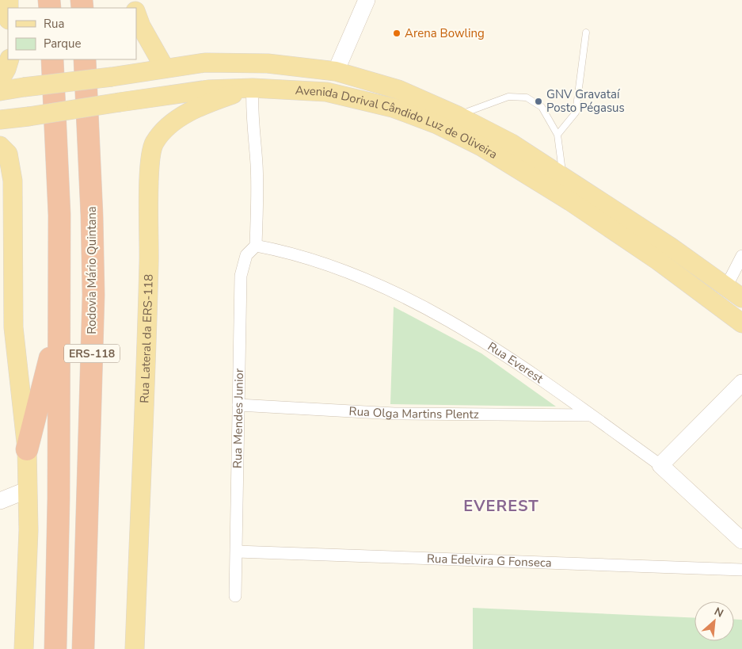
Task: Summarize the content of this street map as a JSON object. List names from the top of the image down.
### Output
{
  "streets": {
    "highway": ["Rodovia Mário Quintana", "ERS-118"],
    "main road": ["Avenida Dorival Cândido Luz de Oliveira", "Rua Lateral da ERS-118"],
    "street": [
      "Rua Everest",
      "Rua Olga Martins Plentz",
      "Rua Mendes Junior",
      "Rua Edelvira G Fonseca"
    ]
  },
  "crossings": [
    ["Avenida Dorival Cândido Luz de Oliveira", "Rua Lateral da ERS-118"],
    ["Rua Everest", "Rua Olga Martins Plentz"],
    ["Rua Everest", "Rua Mendes Junior"],
    ["Rua Olga Martins Plentz", "Rua Mendes Junior"],
    ["Rua Mendes Junior", "Rua Edelvira G Fonseca"]
  ],
  "districts": ["EVEREST"],
  "places": ["Arena Bowling", "GNV Gravataí Posto Pégasus"],
  "legend": ["Rua", "Parque"],
  "north": "top right"
}
